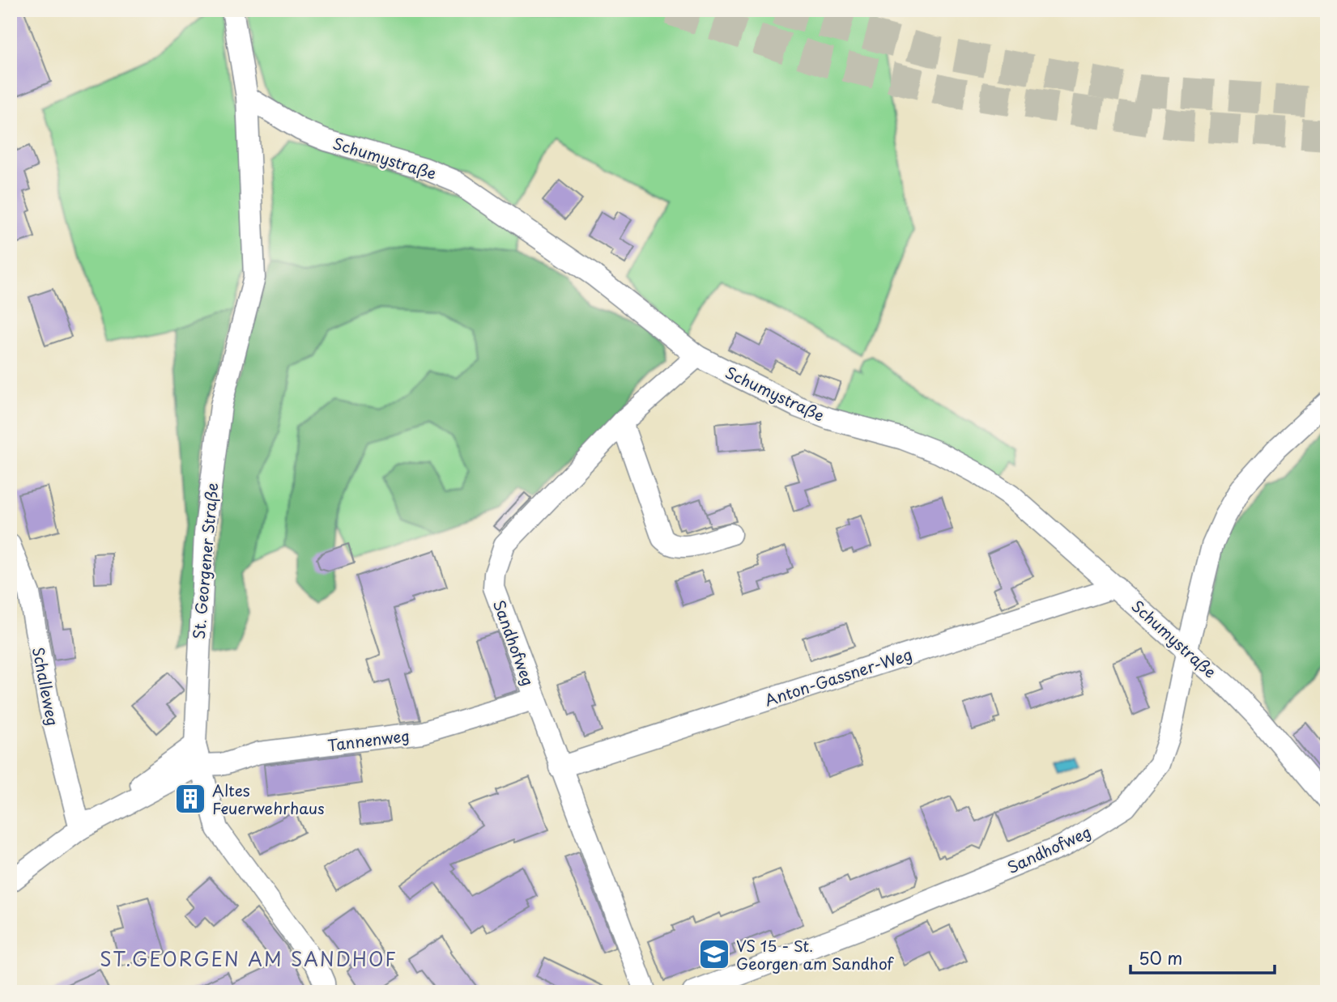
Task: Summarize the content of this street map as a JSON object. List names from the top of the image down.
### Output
{
  "streets": {
    "street": [
      "Schumystraße",
      "St. Georgener Straße",
      "Sandhofweg",
      "Anton-Gassner-Weg",
      "Schalleweg",
      "Tannenweg"
    ]
  },
  "crossings": [
    ["Schumystraße", "St. Georgener Straße"],
    ["Schumystraße", "Sandhofweg"],
    ["Schumystraße", "Anton-Gassner-Weg"],
    ["St. Georgener Straße", "Tannenweg"],
    ["Sandhofweg", "Anton-Gassner-Weg"],
    ["Sandhofweg", "Tannenweg"]
  ],
  "districts": ["ST.GEORGEN AM SANDHOF"],
  "places": {
    "building": ["Altes Feuerwehrhaus"],
    "school or university": ["VS 15 - St. Georgen am Sandhof"]
  },
  "scale_bar": "50 m"
}
